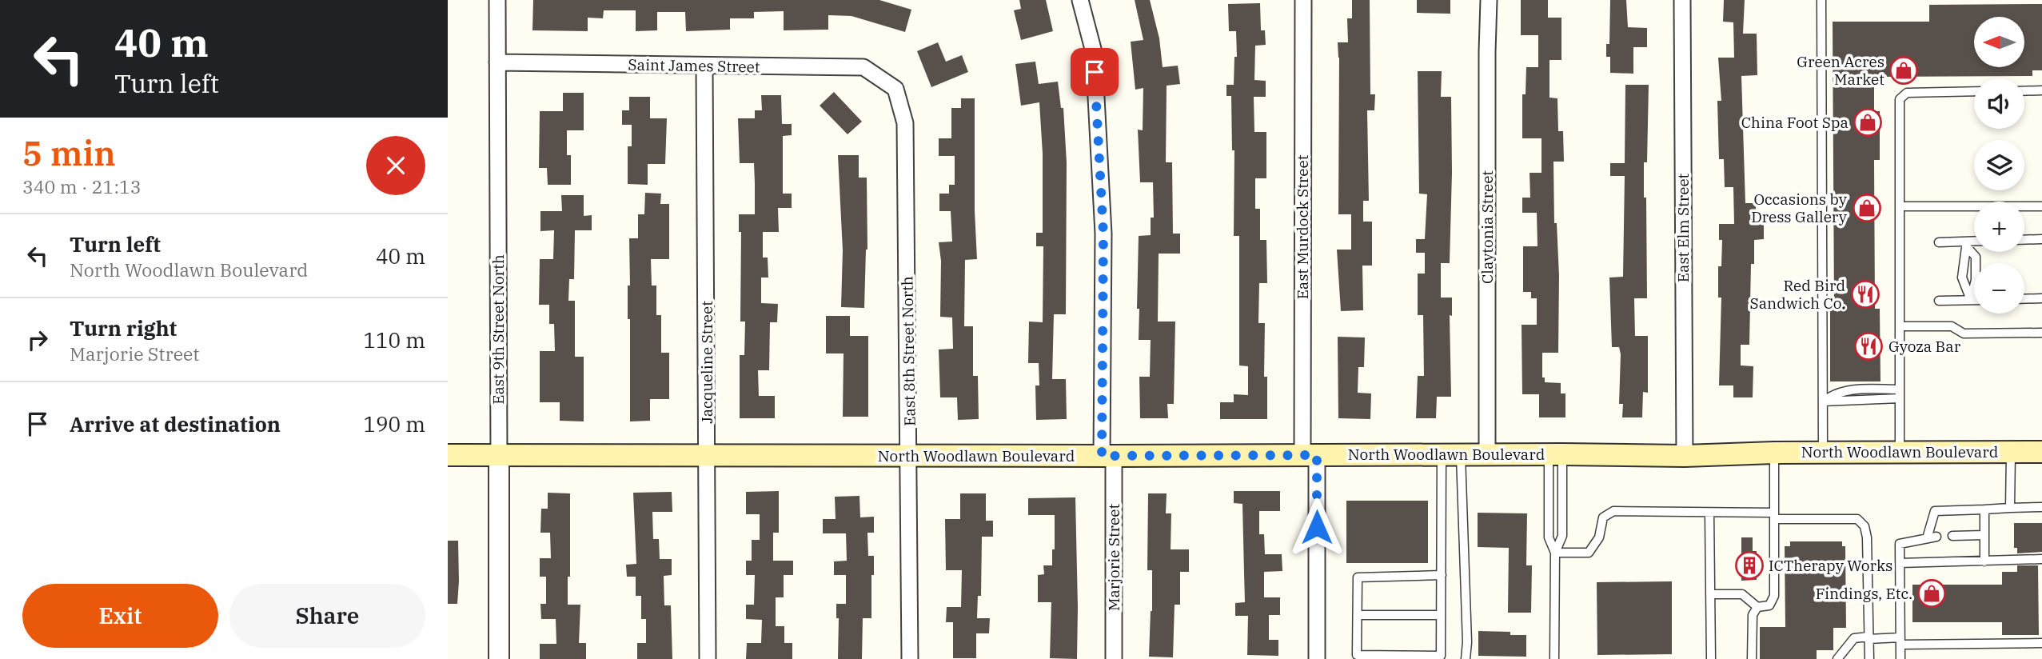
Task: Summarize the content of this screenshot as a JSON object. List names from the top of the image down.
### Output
{
  "streets": {
    "main road": ["North Woodlawn Boulevard"],
    "street": [
      "Saint James Street",
      "East Murdock Street",
      "Claytonia Street",
      "East Elm Street",
      "East 9th Street North",
      "East 8th Street North",
      "Jacqueline Street",
      "Marjorie Street"
    ]
  },
  "crossings": [
    ["Saint James Street", "East 9th Street North"],
    ["Saint James Street", "East 8th Street North"],
    ["Saint James Street", "Jacqueline Street"],
    ["East Murdock Street", "North Woodlawn Boulevard"],
    ["Claytonia Street", "North Woodlawn Boulevard"],
    ["East Elm Street", "North Woodlawn Boulevard"],
    ["East 9th Street North", "North Woodlawn Boulevard"],
    ["East 8th Street North", "North Woodlawn Boulevard"],
    ["Jacqueline Street", "North Woodlawn Boulevard"],
    ["North Woodlawn Boulevard", "Marjorie Street"]
  ],
  "places": {
    "shop": [
      "Green Acres Market",
      "China Foot Spa",
      "Occasions by Dress Gallery",
      "Findings, Etc."
    ],
    "restaurant": ["Red Bird Sandwich Co.", "Gyoza Bar"],
    "building": ["ICTherapy Works"]
  },
  "north": "left",
  "page": {
    "turn": ["40 m", "Turn left"],
    "map_buttons": ["+", "−"],
    "heading": ["5 min", "340 m · 21:13"],
    "list": [
      {
        "name": "Turn left",
        "note": "North Woodlawn Boulevard",
        "value": "40 m"
      },
      {
        "name": "Turn right",
        "note": "Marjorie Street",
        "value": "110 m"
      },
      {
        "name": "Arrive at destination",
        "value": "190 m"
      }
    ],
    "buttons": ["Exit", "Share"]
  }
}
